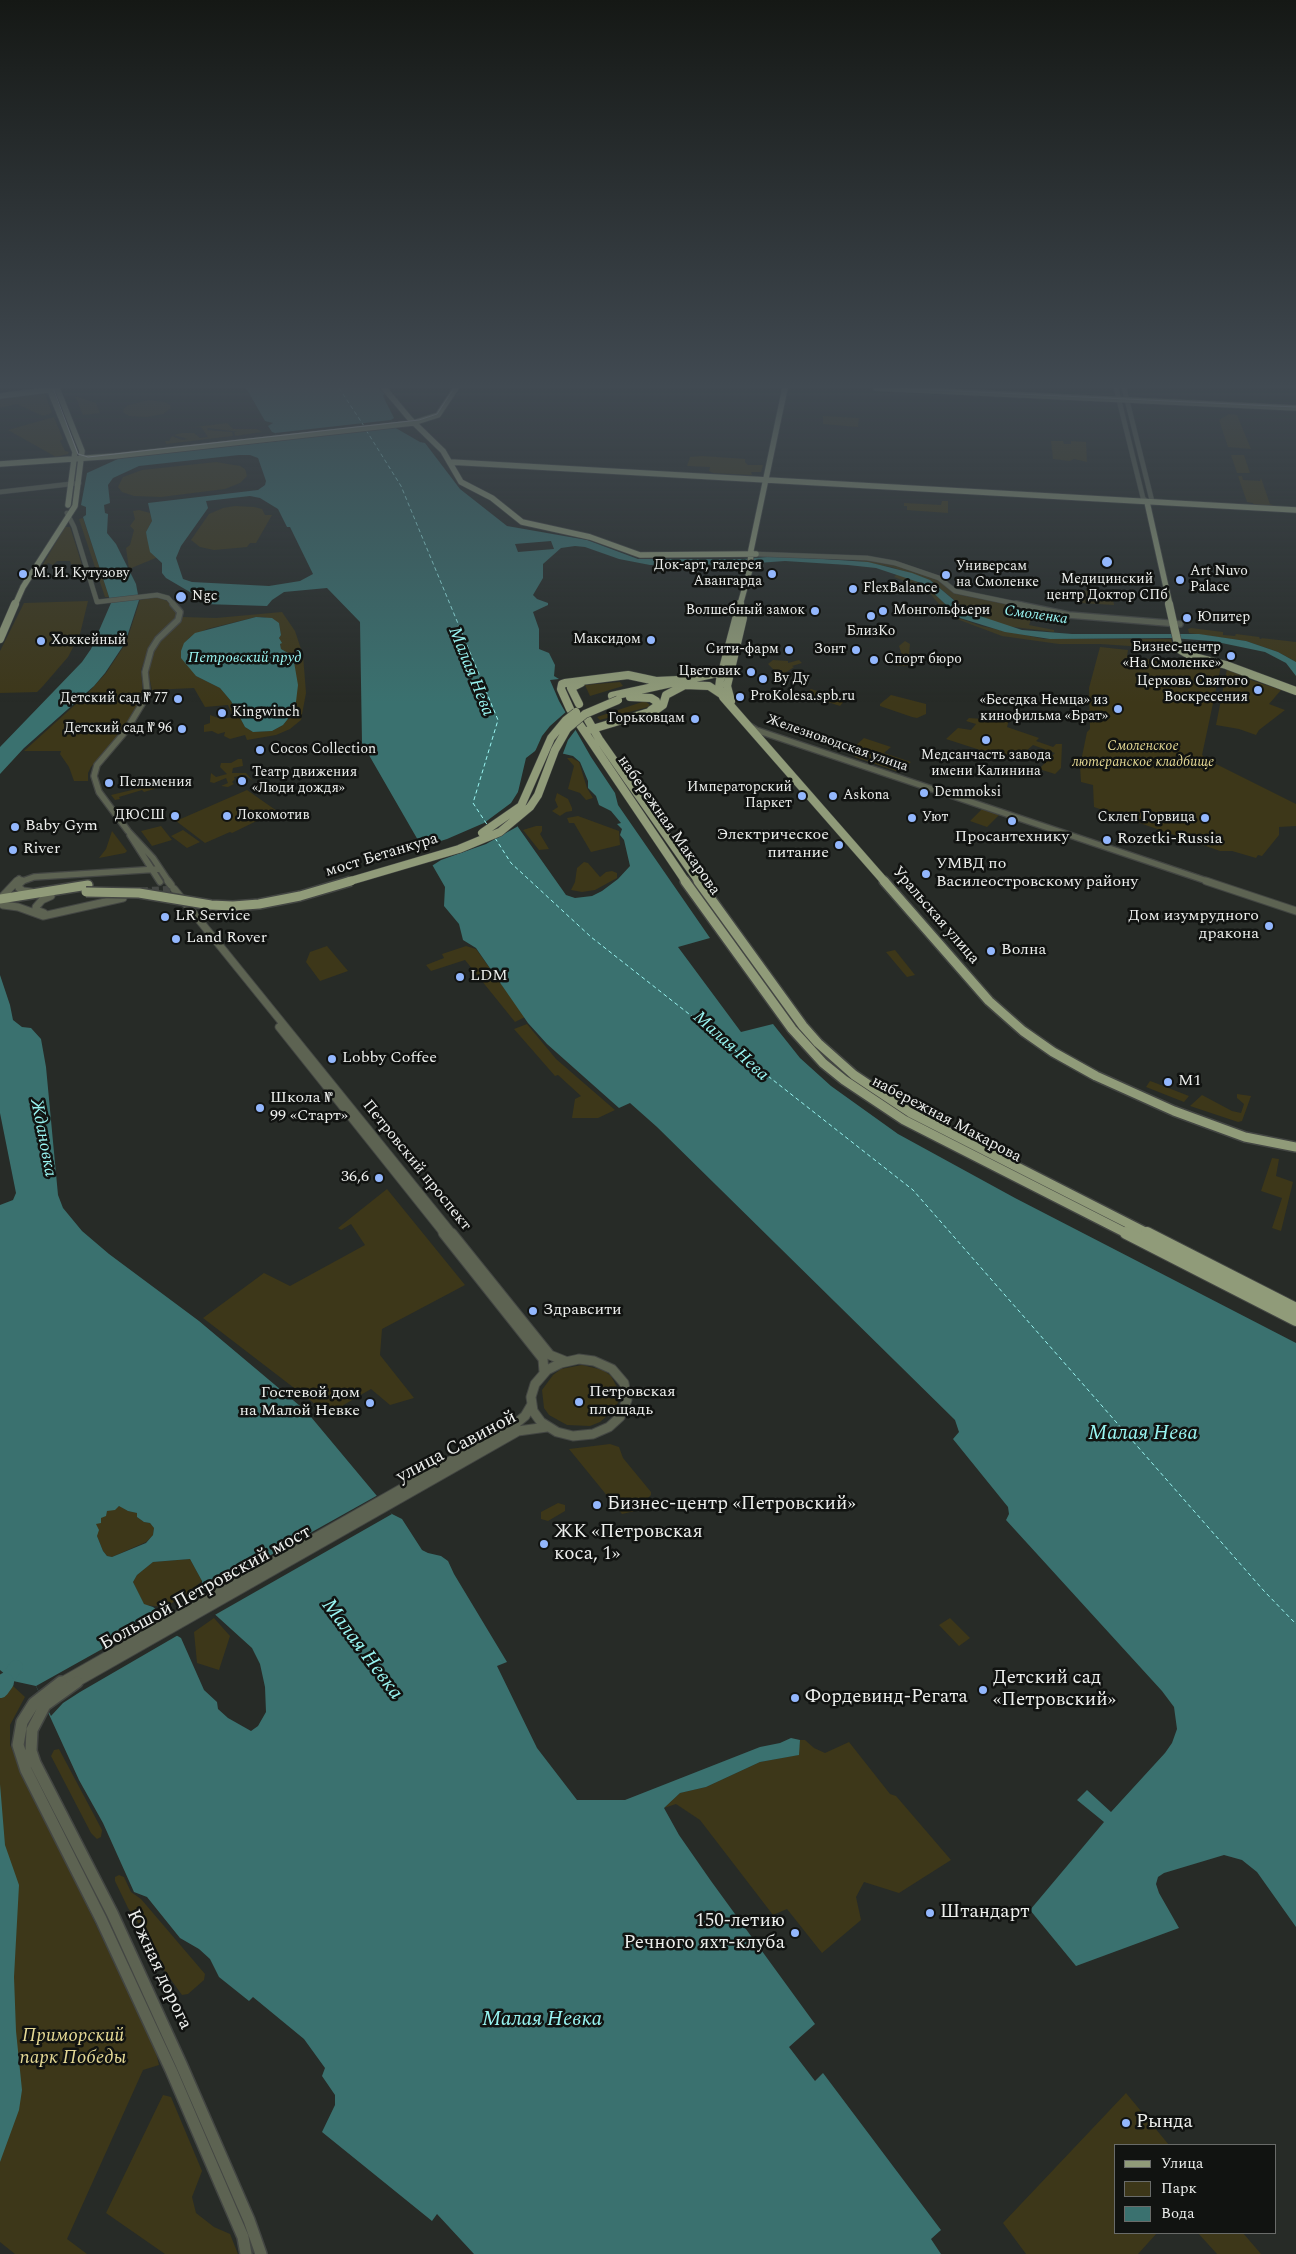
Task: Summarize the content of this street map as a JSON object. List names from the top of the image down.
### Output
{
  "streets": {
    "main road": ["набережная Макарова", "мост Бетанкура", "Уральская улица"],
    "street": [
      "Железноводская улица",
      "Петровский проспект",
      "улица Савиной",
      "Большой Петровский мост",
      "Южная дорога"
    ]
  },
  "crossings": [
    ["Железноводская улица", "Уральская улица"],
    ["Петровский проспект", "улица Савиной"],
    ["улица Савиной", "Большой Петровский мост"],
    ["Большой Петровский мост", "Южная дорога"]
  ],
  "water": [
    "Смоленка",
    "Петровский пруд",
    "Малая Нева",
    "Ждановка",
    "Малая Невка"
  ],
  "parks": ["Смоленское лютеранское кладбище", "Приморский парк Победы"],
  "places": [
    "Медицинский центр Доктор СПб",
    "М. И. Кутузову",
    "Док-арт, галерея Авангарда",
    "Универсам на Смоленке",
    "Art Nuvo Palace",
    "FlexBalance",
    "Ngc",
    "Волшебный замок",
    "Монгольфьери",
    "БлизКо",
    "Юпитер",
    "Максидом",
    "Хоккейный",
    "Сити-фарм",
    "Зонт",
    "Бизнес-центр «На Смоленке»",
    "Спорт бюро",
    "Цветовик",
    "Ву Ду",
    "Церковь Святого Воскресения",
    "ProKolesa.spb.ru",
    "Детский сад № 77",
    "«Беседка Немца» из кинофильма «Брат»",
    "Kingwinch",
    "Горьковцам",
    "Детский сад № 96",
    "Медсанчасть завода имени Калинина",
    "Cocos Collection",
    "Театр движения «Люди дождя»",
    "Пельмения",
    "Demmoksi",
    "Императорский Паркет",
    "Askona",
    "ДЮСШ",
    "Локомотив",
    "Уют",
    "Склеп Горвица",
    "Просантехнику",
    "Baby Gym",
    "Rozetki-Russia",
    "Электрическое питание",
    "River",
    "УМВД по Василеостровскому району",
    "LR Service",
    "Дом изумрудного дракона",
    "Land Rover",
    "Волна",
    "LDM",
    "Lobby Coffee",
    "М1",
    "Школа № 99 «Старт»",
    "36,6",
    "Здравсити",
    "Петровская площадь",
    "Гостевой дом на Малой Невке",
    "Бизнес-центр «Петровский»",
    "ЖК «Петровская коса, 1»",
    "Детский сад «Петровский»",
    "Фордевинд-Регата",
    "Штандарт",
    "150-летию Речного яхт-клуба",
    "Рында"
  ],
  "legend": ["Улица", "Парк", "Вода"]
}
